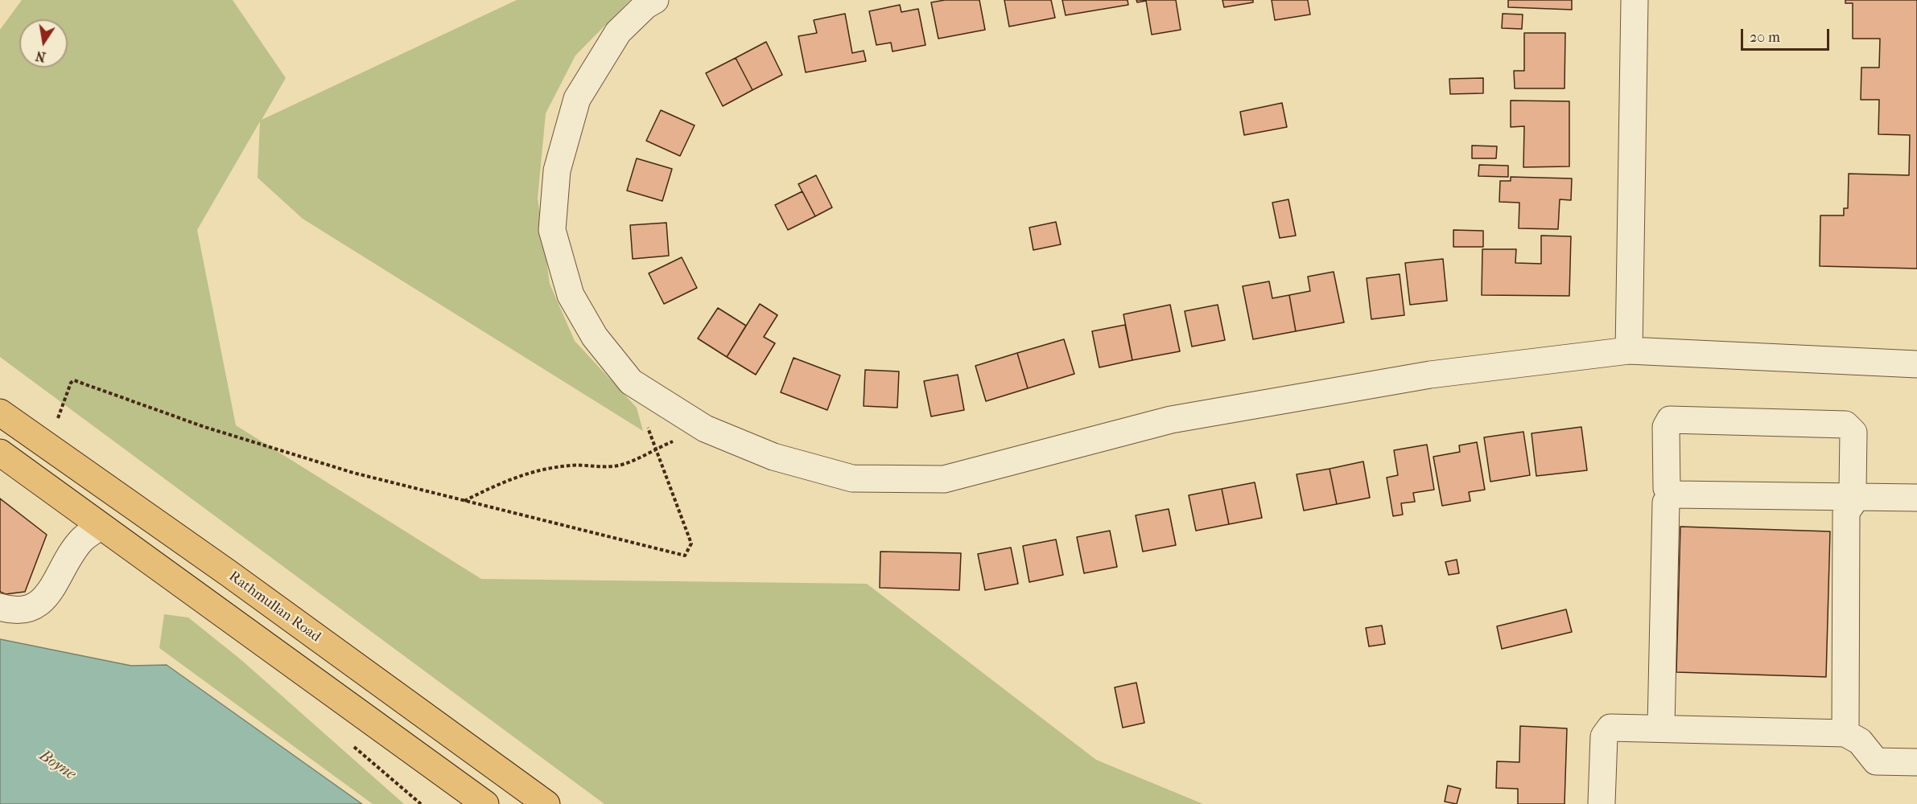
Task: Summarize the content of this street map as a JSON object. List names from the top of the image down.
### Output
{
  "streets": {
    "main road": ["Rathmullan Road"]
  },
  "water": ["Boyne"],
  "scale_bar": "20 m",
  "north": "bottom"
}
